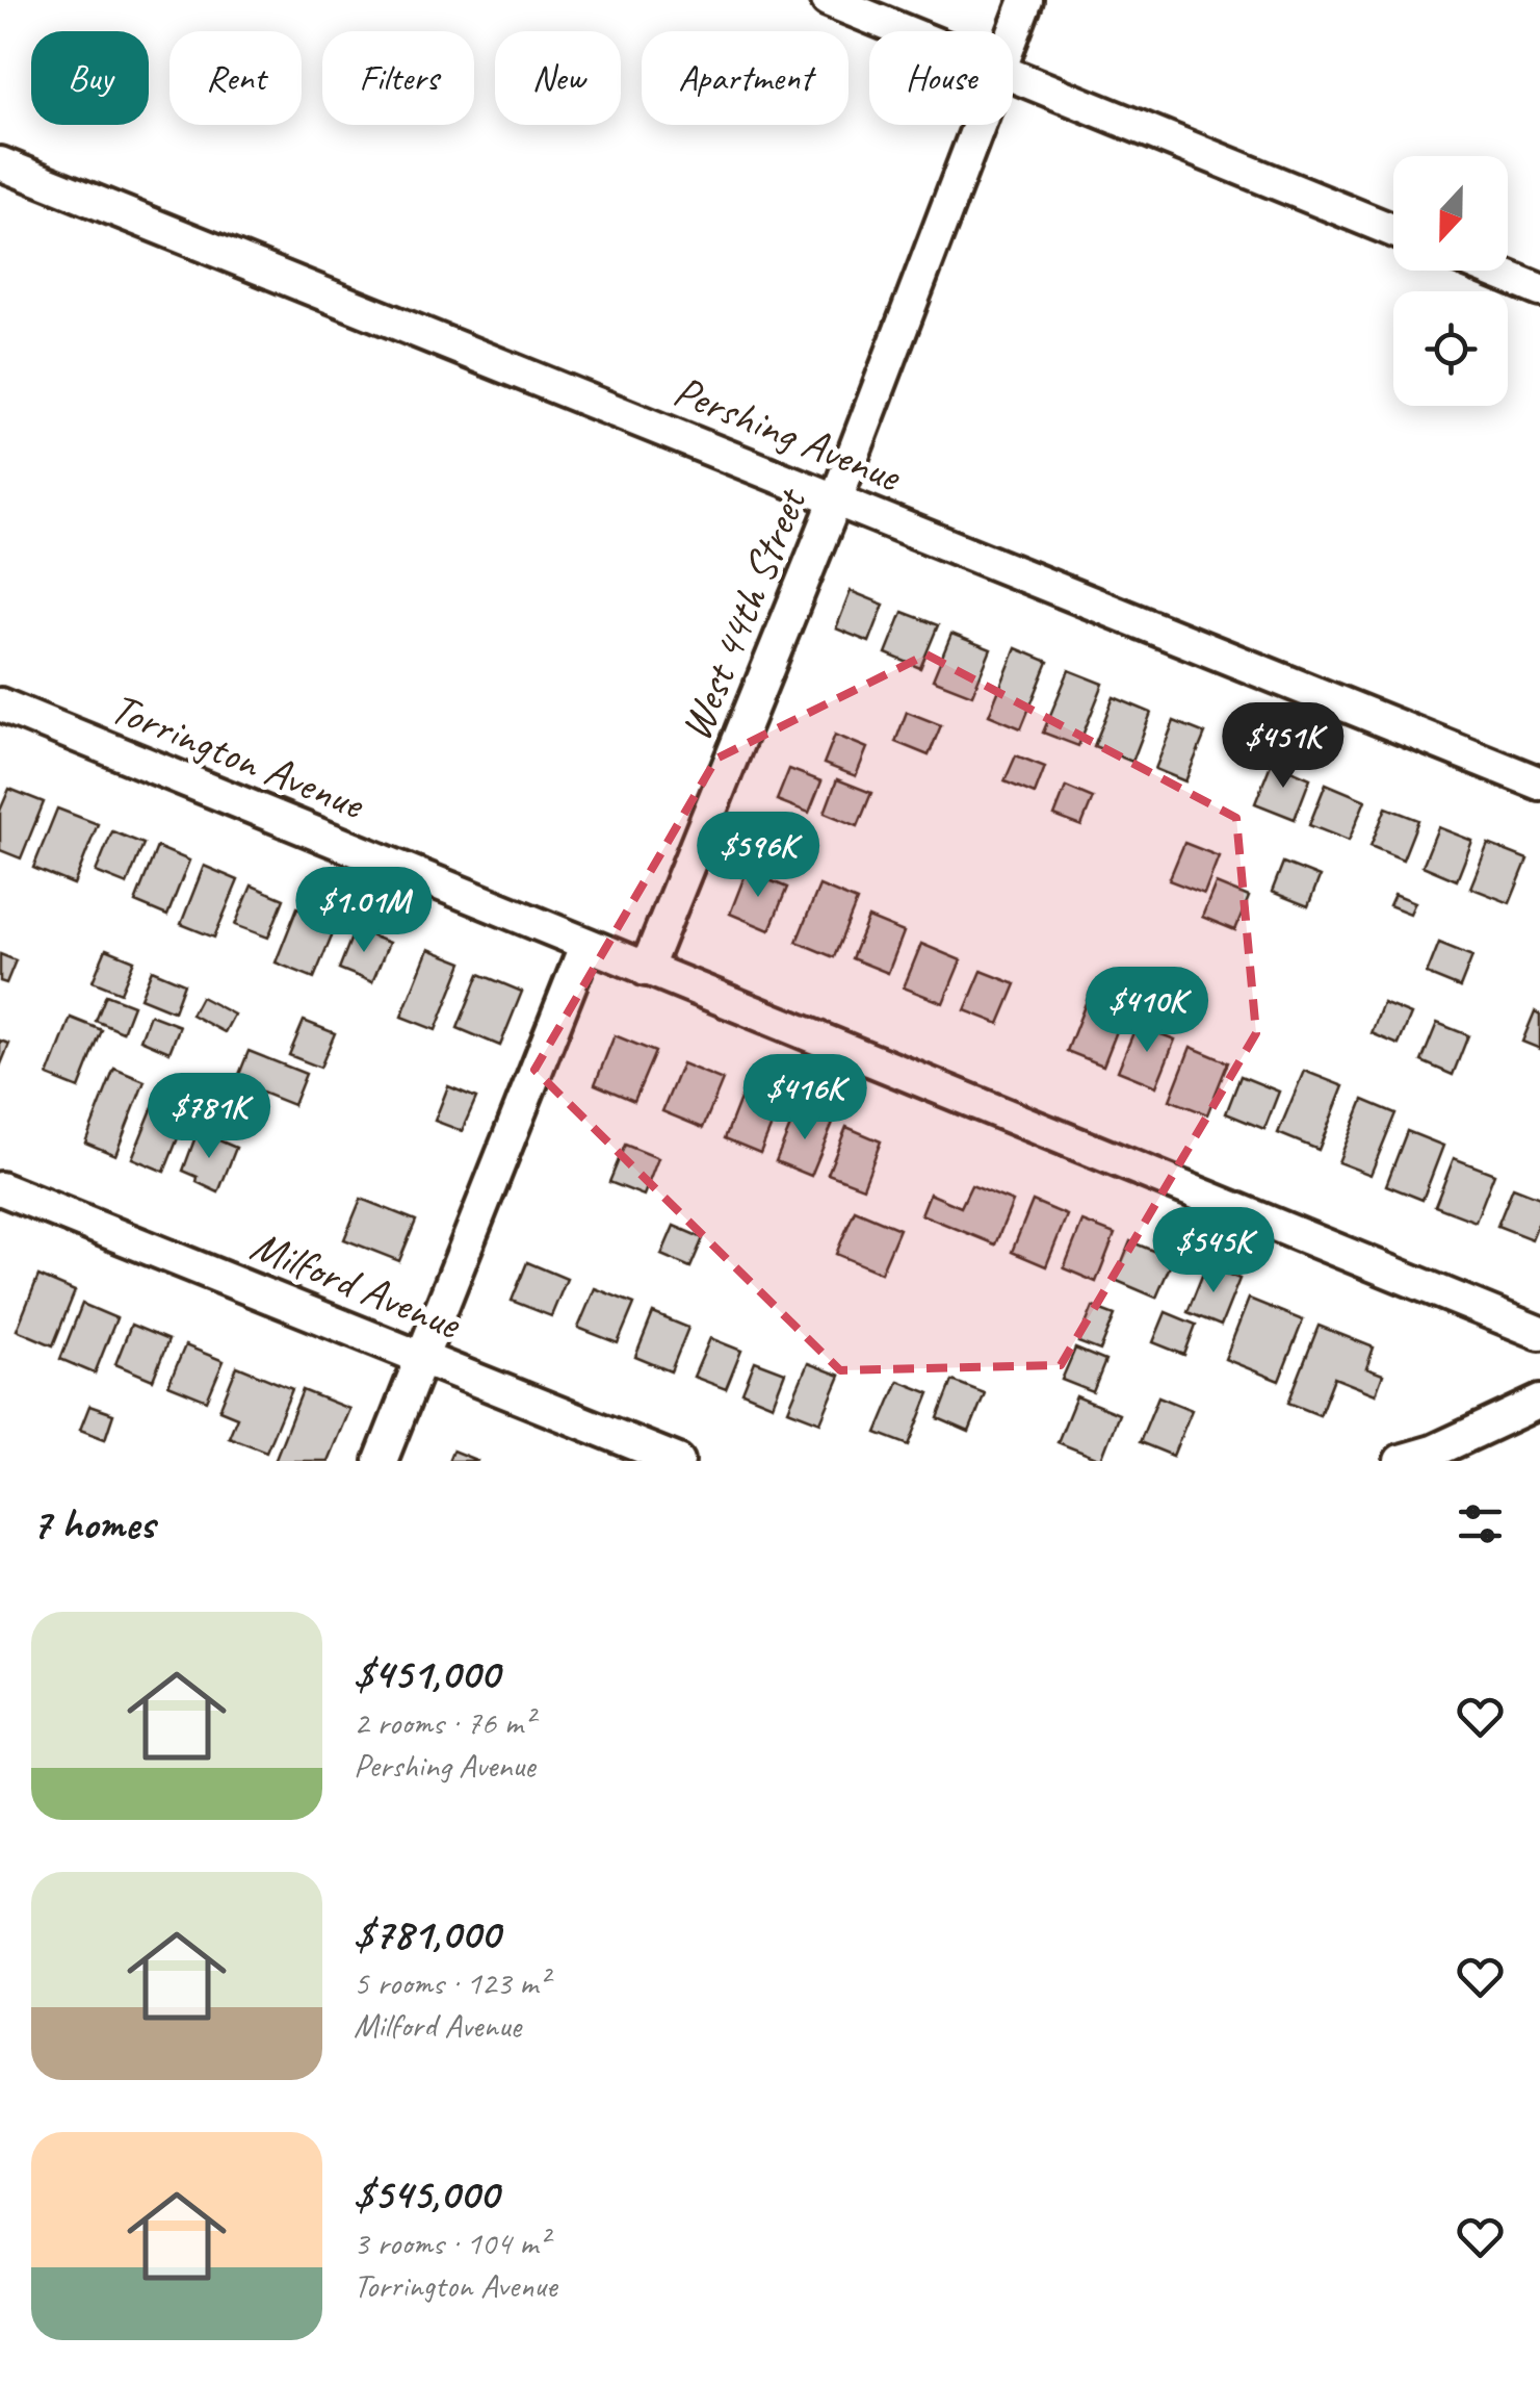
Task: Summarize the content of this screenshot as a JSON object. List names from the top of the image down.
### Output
{
  "streets": {
    "street": [
      "Pershing Avenue",
      "West 44th Street",
      "Torrington Avenue",
      "Milford Avenue"
    ]
  },
  "crossings": [
    ["Pershing Avenue", "West 44th Street"],
    ["West 44th Street", "Torrington Avenue"]
  ],
  "north": "bottom",
  "page": {
    "chip": [
      "Buy",
      "Rent",
      "Filters",
      "New",
      "Apartment",
      "House"
    ],
    "price": [
      "$451K",
      "$596K",
      "$1.01M",
      "$410K",
      "$416K",
      "$781K",
      "$545K"
    ],
    "heading": "7 homes",
    "list": [
      {
        "name": "$451,000",
        "note": "2 rooms · 76 m² · Pershing Avenue"
      },
      {
        "name": "$781,000",
        "note": "5 rooms · 123 m² · Milford Avenue"
      },
      {
        "name": "$545,000",
        "note": "3 rooms · 104 m² · Torrington Avenue"
      }
    ]
  }
}
